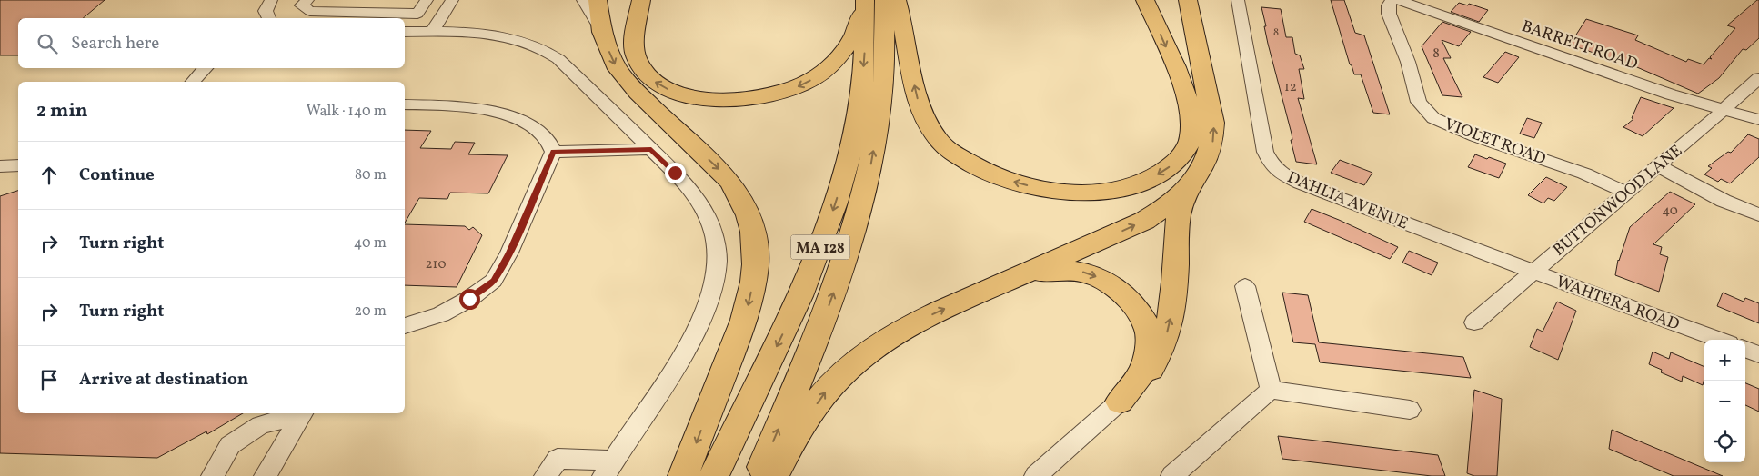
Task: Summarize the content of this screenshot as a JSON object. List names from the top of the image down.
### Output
{
  "streets": {
    "highway": ["MA 128"],
    "street": [
      "BARRETT ROAD",
      "VIOLET ROAD",
      "DAHLIA AVENUE",
      "BUTTONWOOD LANE",
      "WAHTERA ROAD"
    ]
  },
  "crossings": [
    ["BARRETT ROAD", "BUTTONWOOD LANE"],
    ["VIOLET ROAD", "BUTTONWOOD LANE"],
    ["DAHLIA AVENUE", "BUTTONWOOD LANE"],
    ["DAHLIA AVENUE", "WAHTERA ROAD"],
    ["BUTTONWOOD LANE", "WAHTERA ROAD"]
  ],
  "house_numbers": [
    "8",
    "8",
    "12",
    "40",
    "210"
  ],
  "page": {
    "search": "Search here",
    "heading": ["2 min", "Walk · 140 m"],
    "list": [
      ["Continue", "80 m"],
      ["Turn right", "40 m"],
      ["Turn right", "20 m"],
      "Arrive at destination"
    ],
    "map_buttons": ["+", "−"]
  }
}
